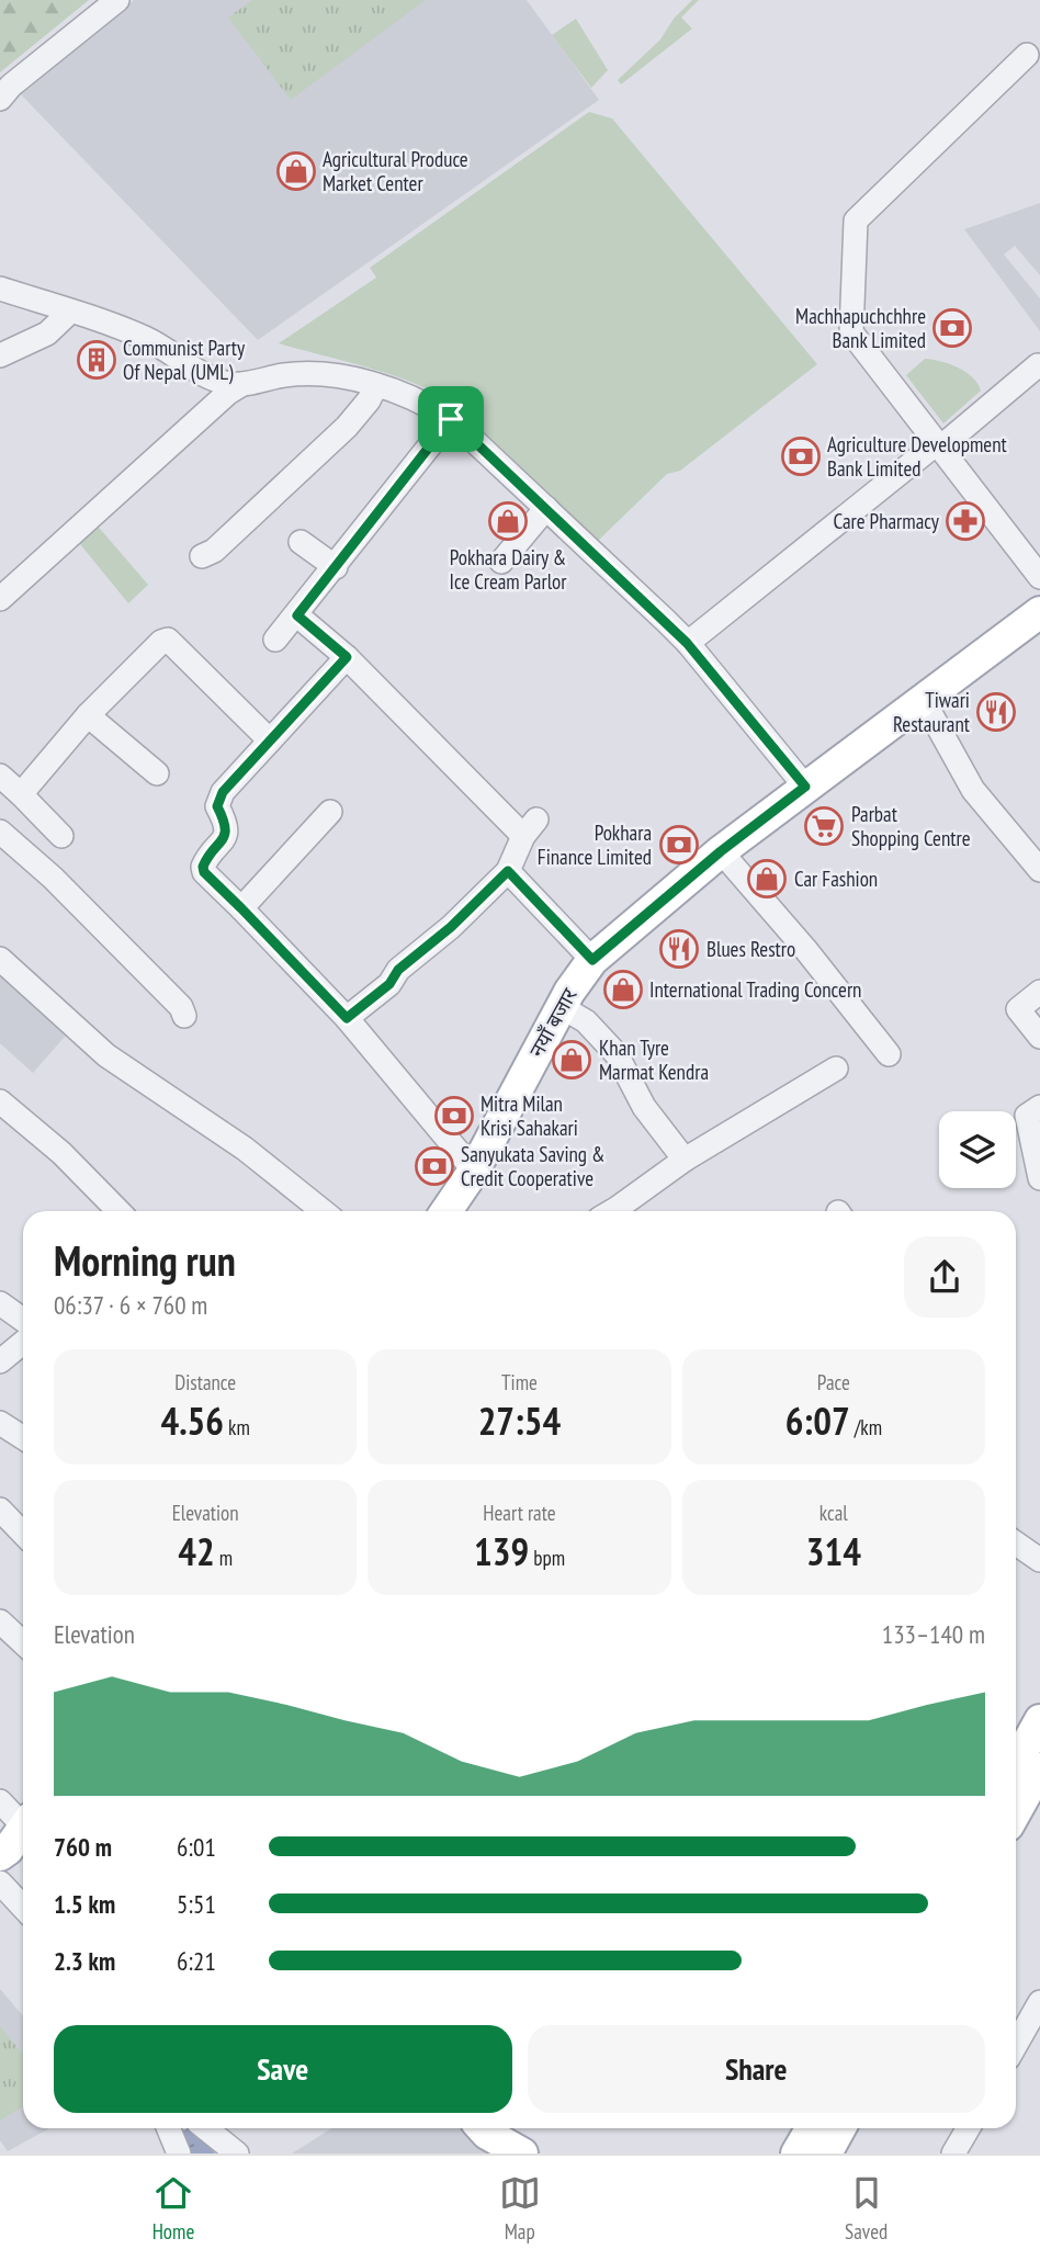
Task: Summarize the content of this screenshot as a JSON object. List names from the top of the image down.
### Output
{
  "streets": {
    "main road": ["नयाँ बजार"]
  },
  "places": {
    "shop": [
      "Agricultural Produce Market Center",
      "Pokhara Dairy & Ice Cream Parlor",
      "Car Fashion",
      "International Trading Concern",
      "Khan Tyre Marmat Kendra"
    ],
    "bank": [
      "Machhapuchchhre Bank Limited",
      "Agriculture Development Bank Limited",
      "Pokhara Finance Limited",
      "Mitra Milan Krisi Sahakari",
      "Sanyukata Saving & Credit Cooperative"
    ],
    "building": ["Communist Party Of Nepal (UML)"],
    "pharmacy": ["Care Pharmacy"],
    "restaurant": ["Tiwari Restaurant", "Blues Restro"],
    "supermarket": ["Parbat Shopping Centre"]
  },
  "page": {
    "heading": ["Morning run", "06:37 · 6 × 760 m"],
    "stats": [
      ["Distance", "4.56 km"],
      ["Time", "27:54"],
      ["Pace", "6:07 /km"],
      ["Elevation", "42 m"],
      ["Heart rate", "139 bpm"],
      ["kcal", "314"]
    ],
    "chart": ["Elevation", "133–140 m"],
    "list": [
      {
        "name": "760 m",
        "note": "6:01"
      },
      {
        "name": "1.5 km",
        "note": "5:51"
      },
      {
        "name": "2.3 km",
        "note": "6:21"
      }
    ],
    "buttons": ["Save", "Share"],
    "tabs": ["Home", "Map", "Saved"]
  }
}
